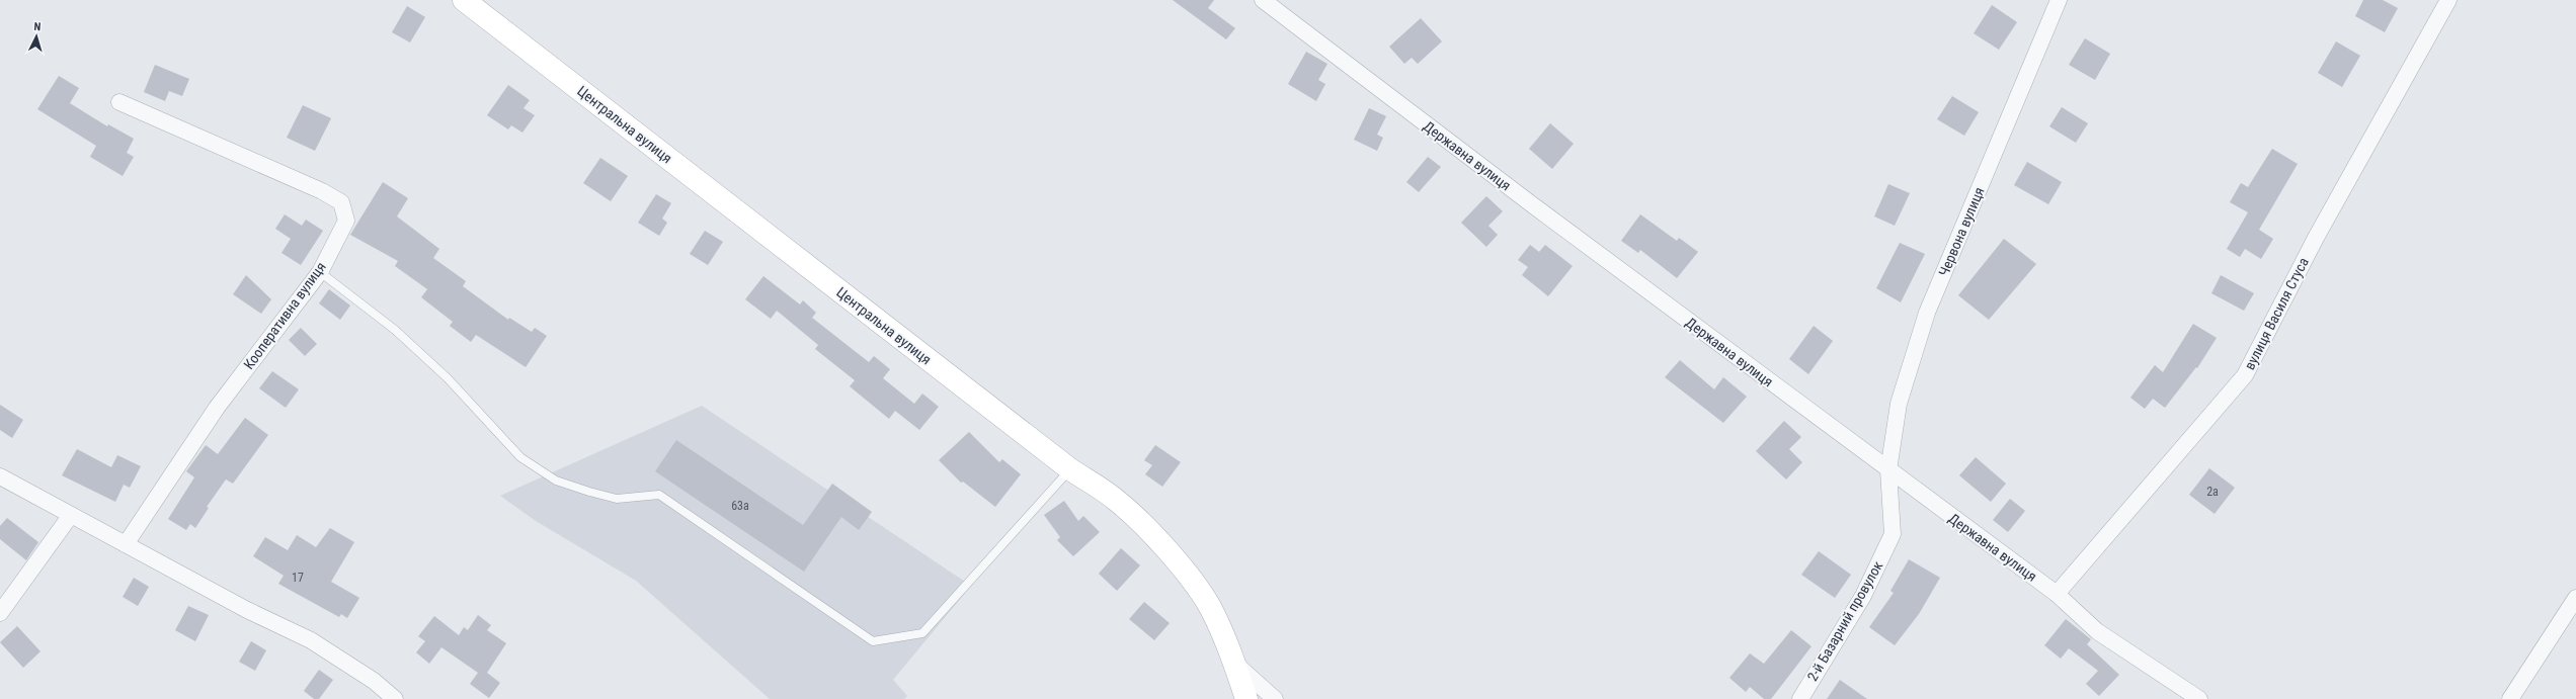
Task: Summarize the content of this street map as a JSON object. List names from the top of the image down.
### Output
{
  "streets": {
    "main road": ["Центральна вулиця"],
    "street": [
      "Державна вулиця",
      "Червона вулиця",
      "вулиця Василя Стуса",
      "Кооперативна вулиця",
      "2-й Базарний провулок"
    ]
  },
  "crossings": [
    ["Державна вулиця", "Червона вулиця"],
    ["Державна вулиця", "вулиця Василя Стуса"],
    ["Державна вулиця", "2-й Базарний провулок"],
    ["Червона вулиця", "2-й Базарний провулок"]
  ],
  "house_numbers": ["2а", "63а", "17"],
  "north": "top"
}
